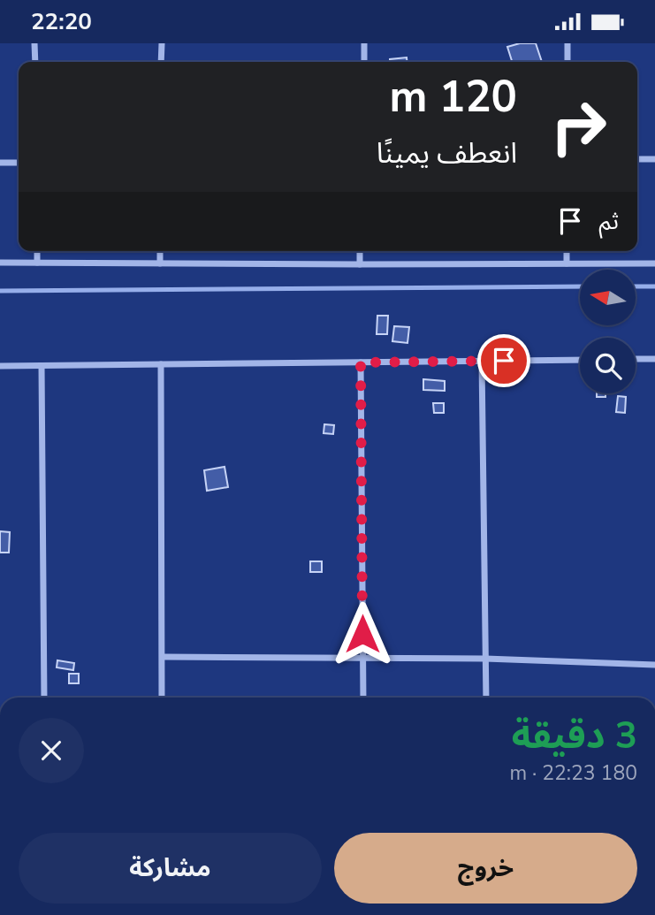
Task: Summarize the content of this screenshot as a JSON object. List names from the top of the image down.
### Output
{
  "north": "left",
  "page": {
    "status": "22:20",
    "turn": ["120 m", "انعطف يمينًا"],
    "then": "ثم",
    "heading": ["3 دقيقة", "180 m · 22:23"],
    "buttons": ["خروج", "مشاركة"]
  }
}
